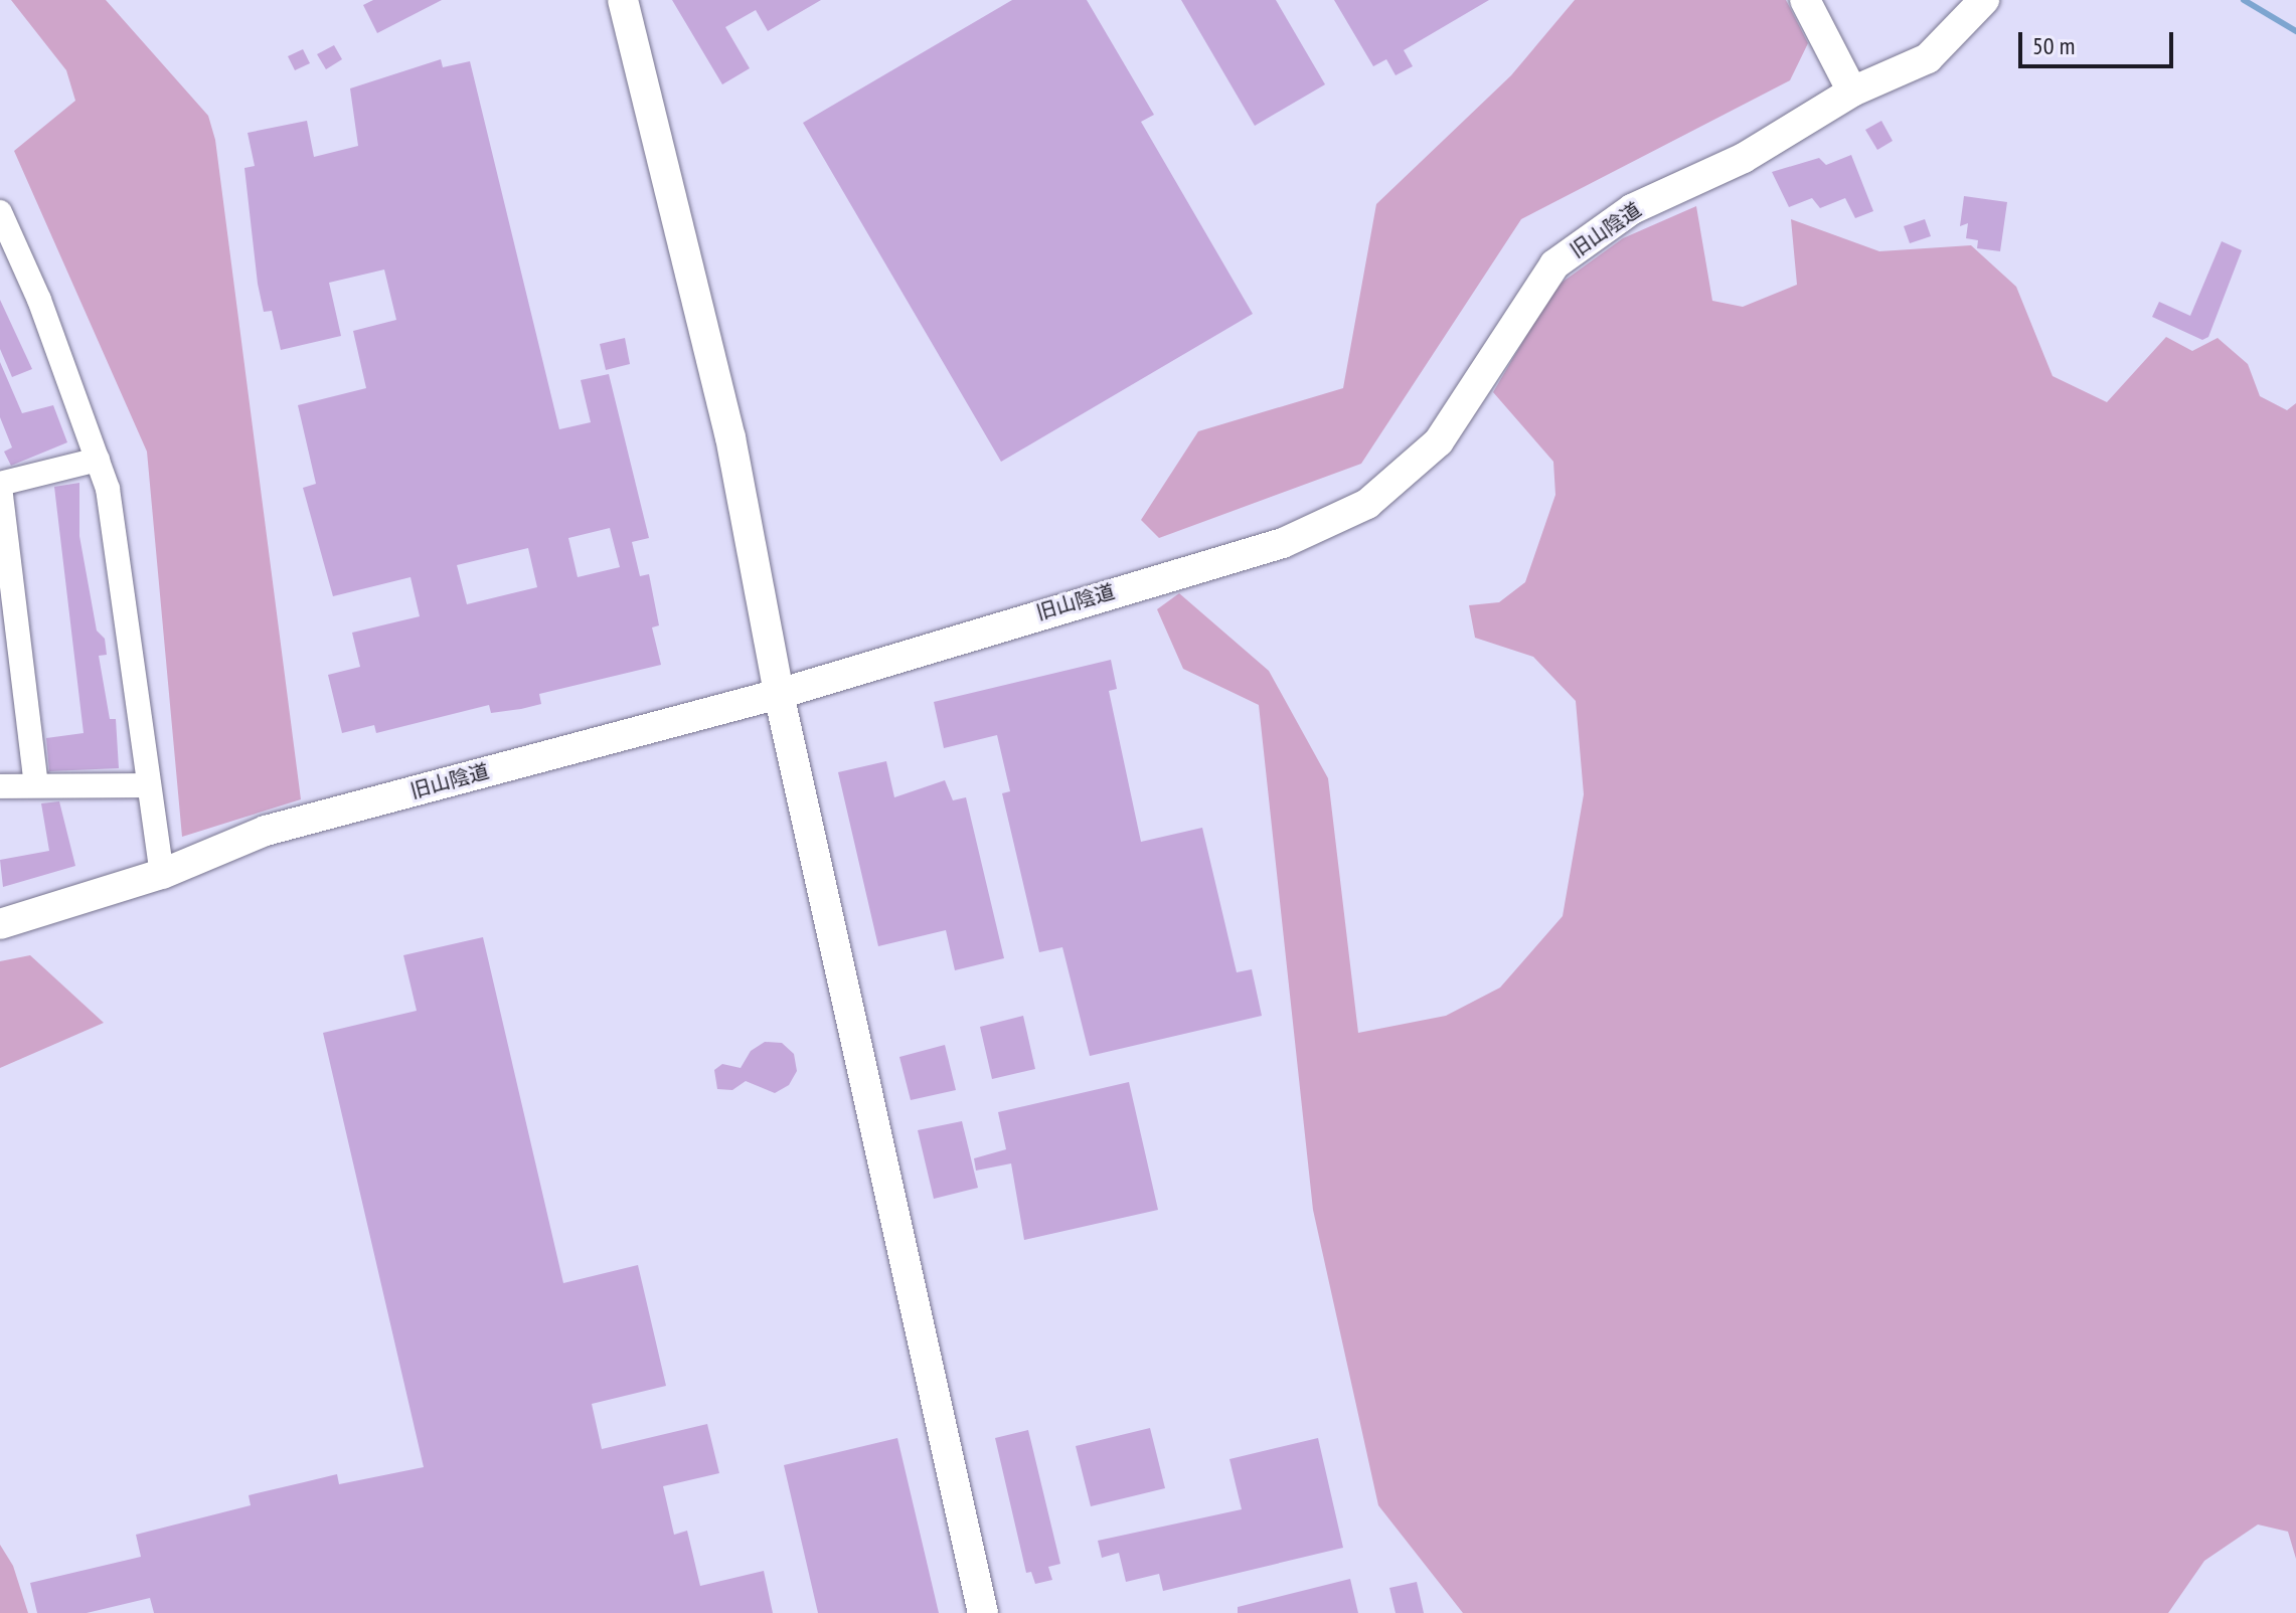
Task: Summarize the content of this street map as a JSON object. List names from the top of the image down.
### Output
{
  "streets": {
    "street": ["旧山陰道"]
  },
  "scale_bar": "50 m"
}
